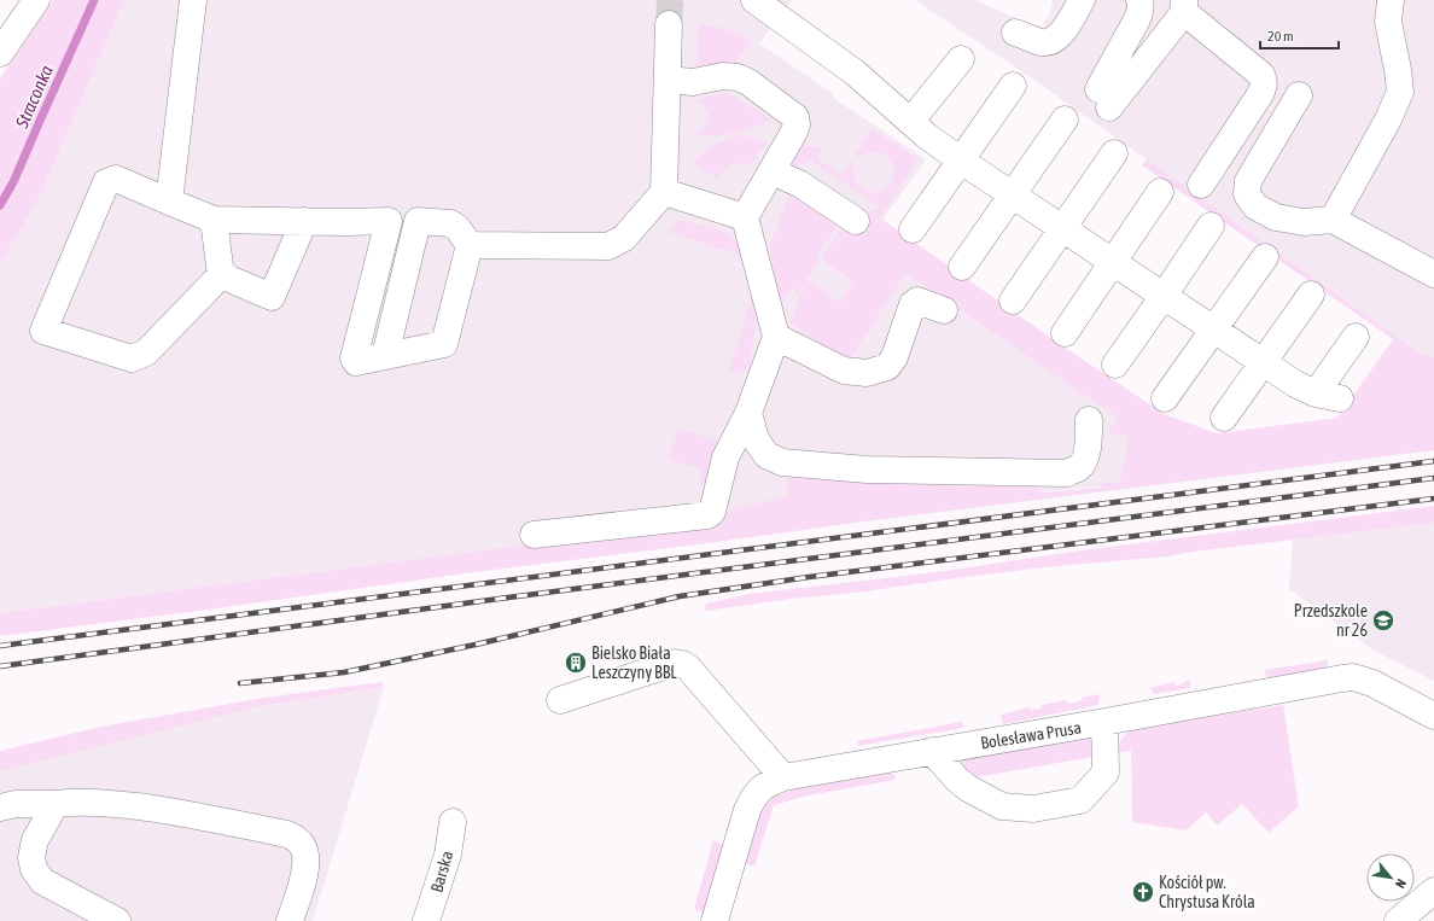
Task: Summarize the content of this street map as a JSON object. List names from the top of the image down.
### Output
{
  "streets": {
    "street": ["Bolesława Prusa", "Barska"]
  },
  "water": ["Straconka"],
  "places": {
    "school or university": ["Przedszkole nr 26"],
    "building": ["Bielsko Biała Leszczyny BBL"],
    "church": ["Kościół pw. Chrystusa Króla"]
  },
  "scale_bar": "20 m",
  "north": "bottom right"
}
